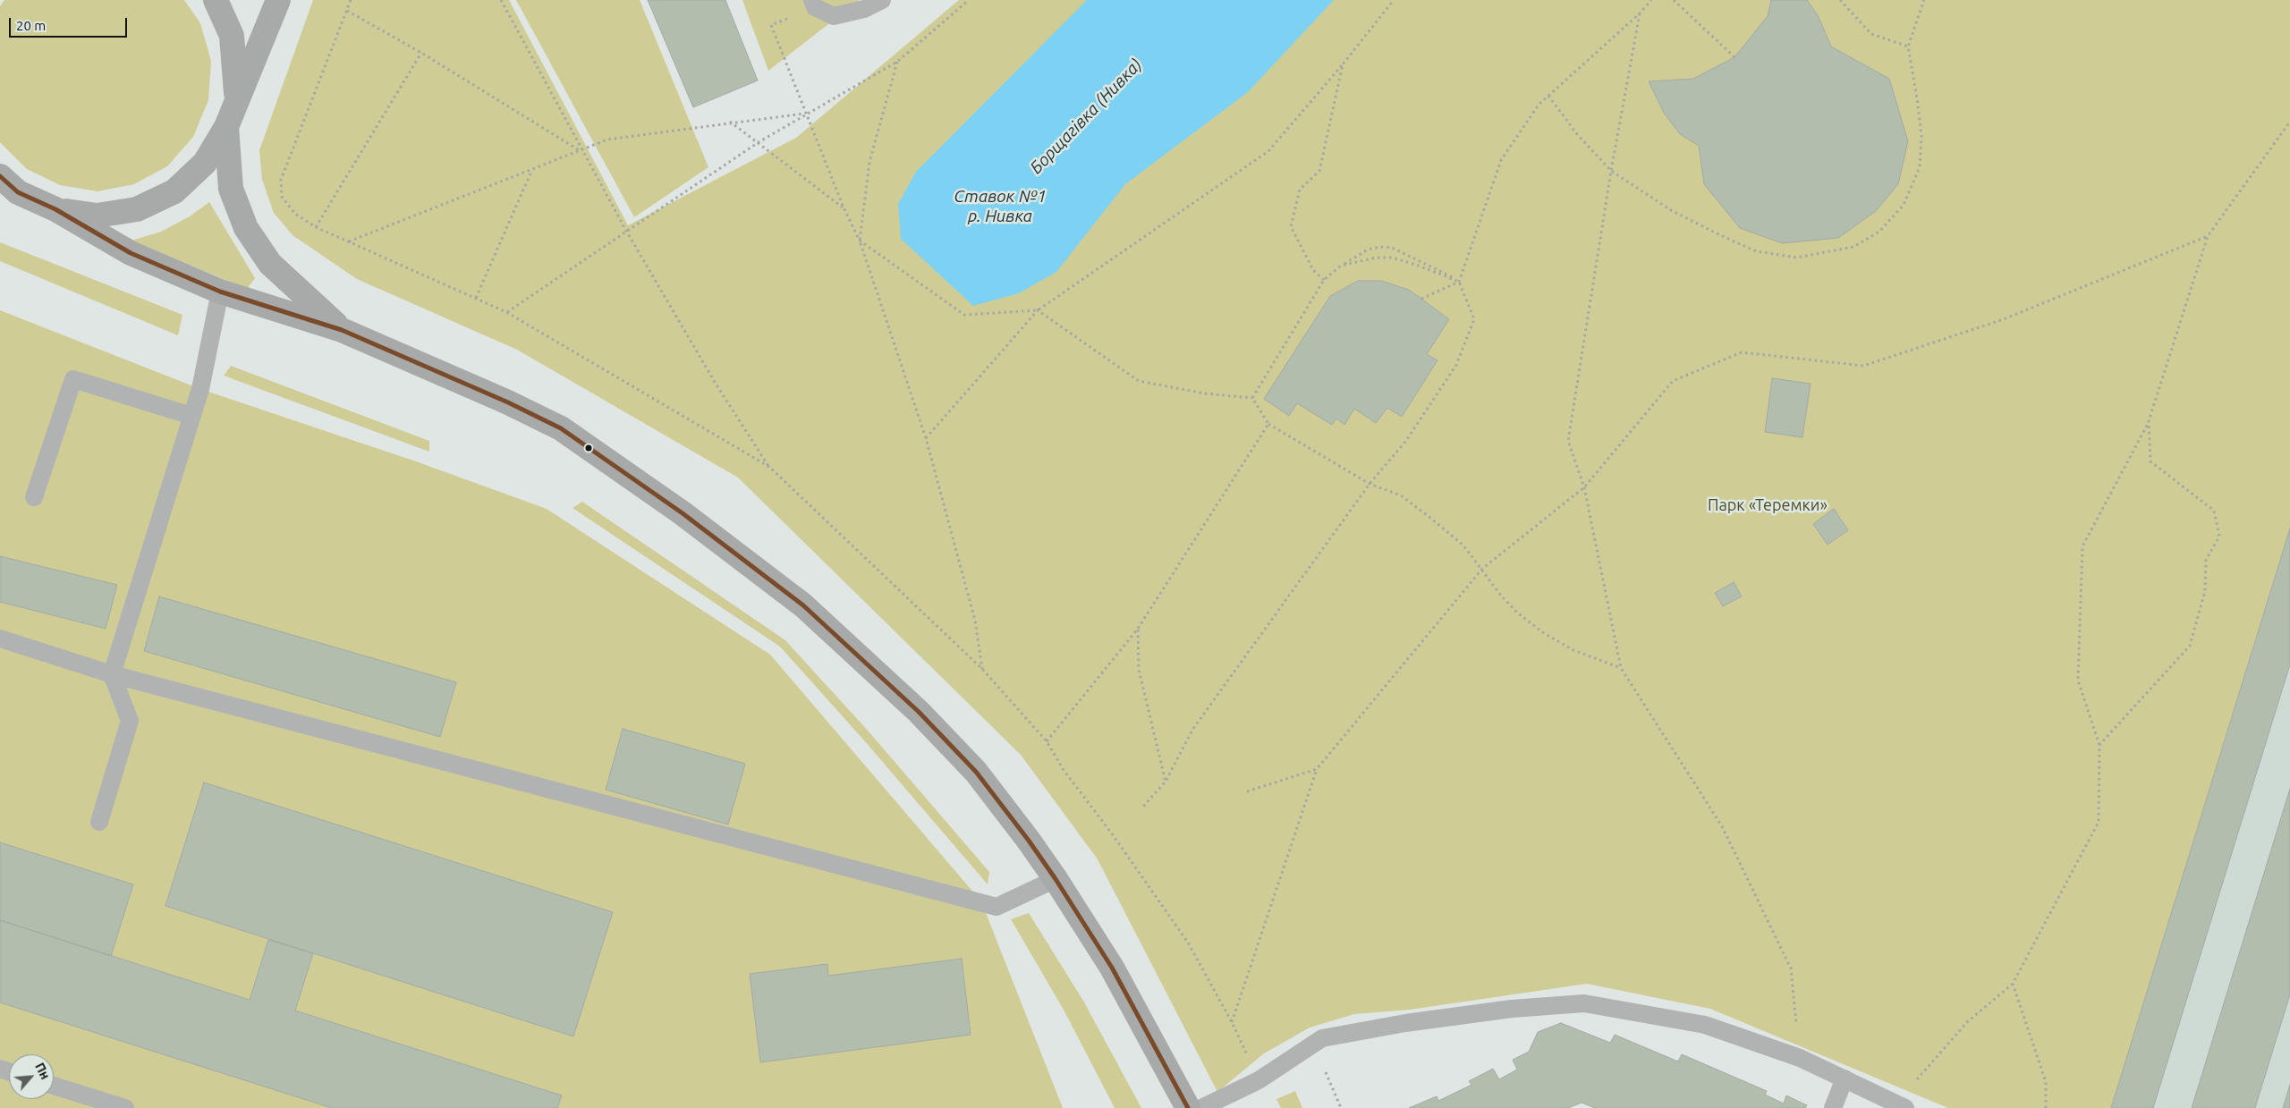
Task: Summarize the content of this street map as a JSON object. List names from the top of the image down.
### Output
{
  "water": ["Борщагівка (Нивка)", "Ставок №1 р. Нивка"],
  "parks": ["Парк «Теремки»"],
  "scale_bar": "20 m",
  "north": "top right"
}
